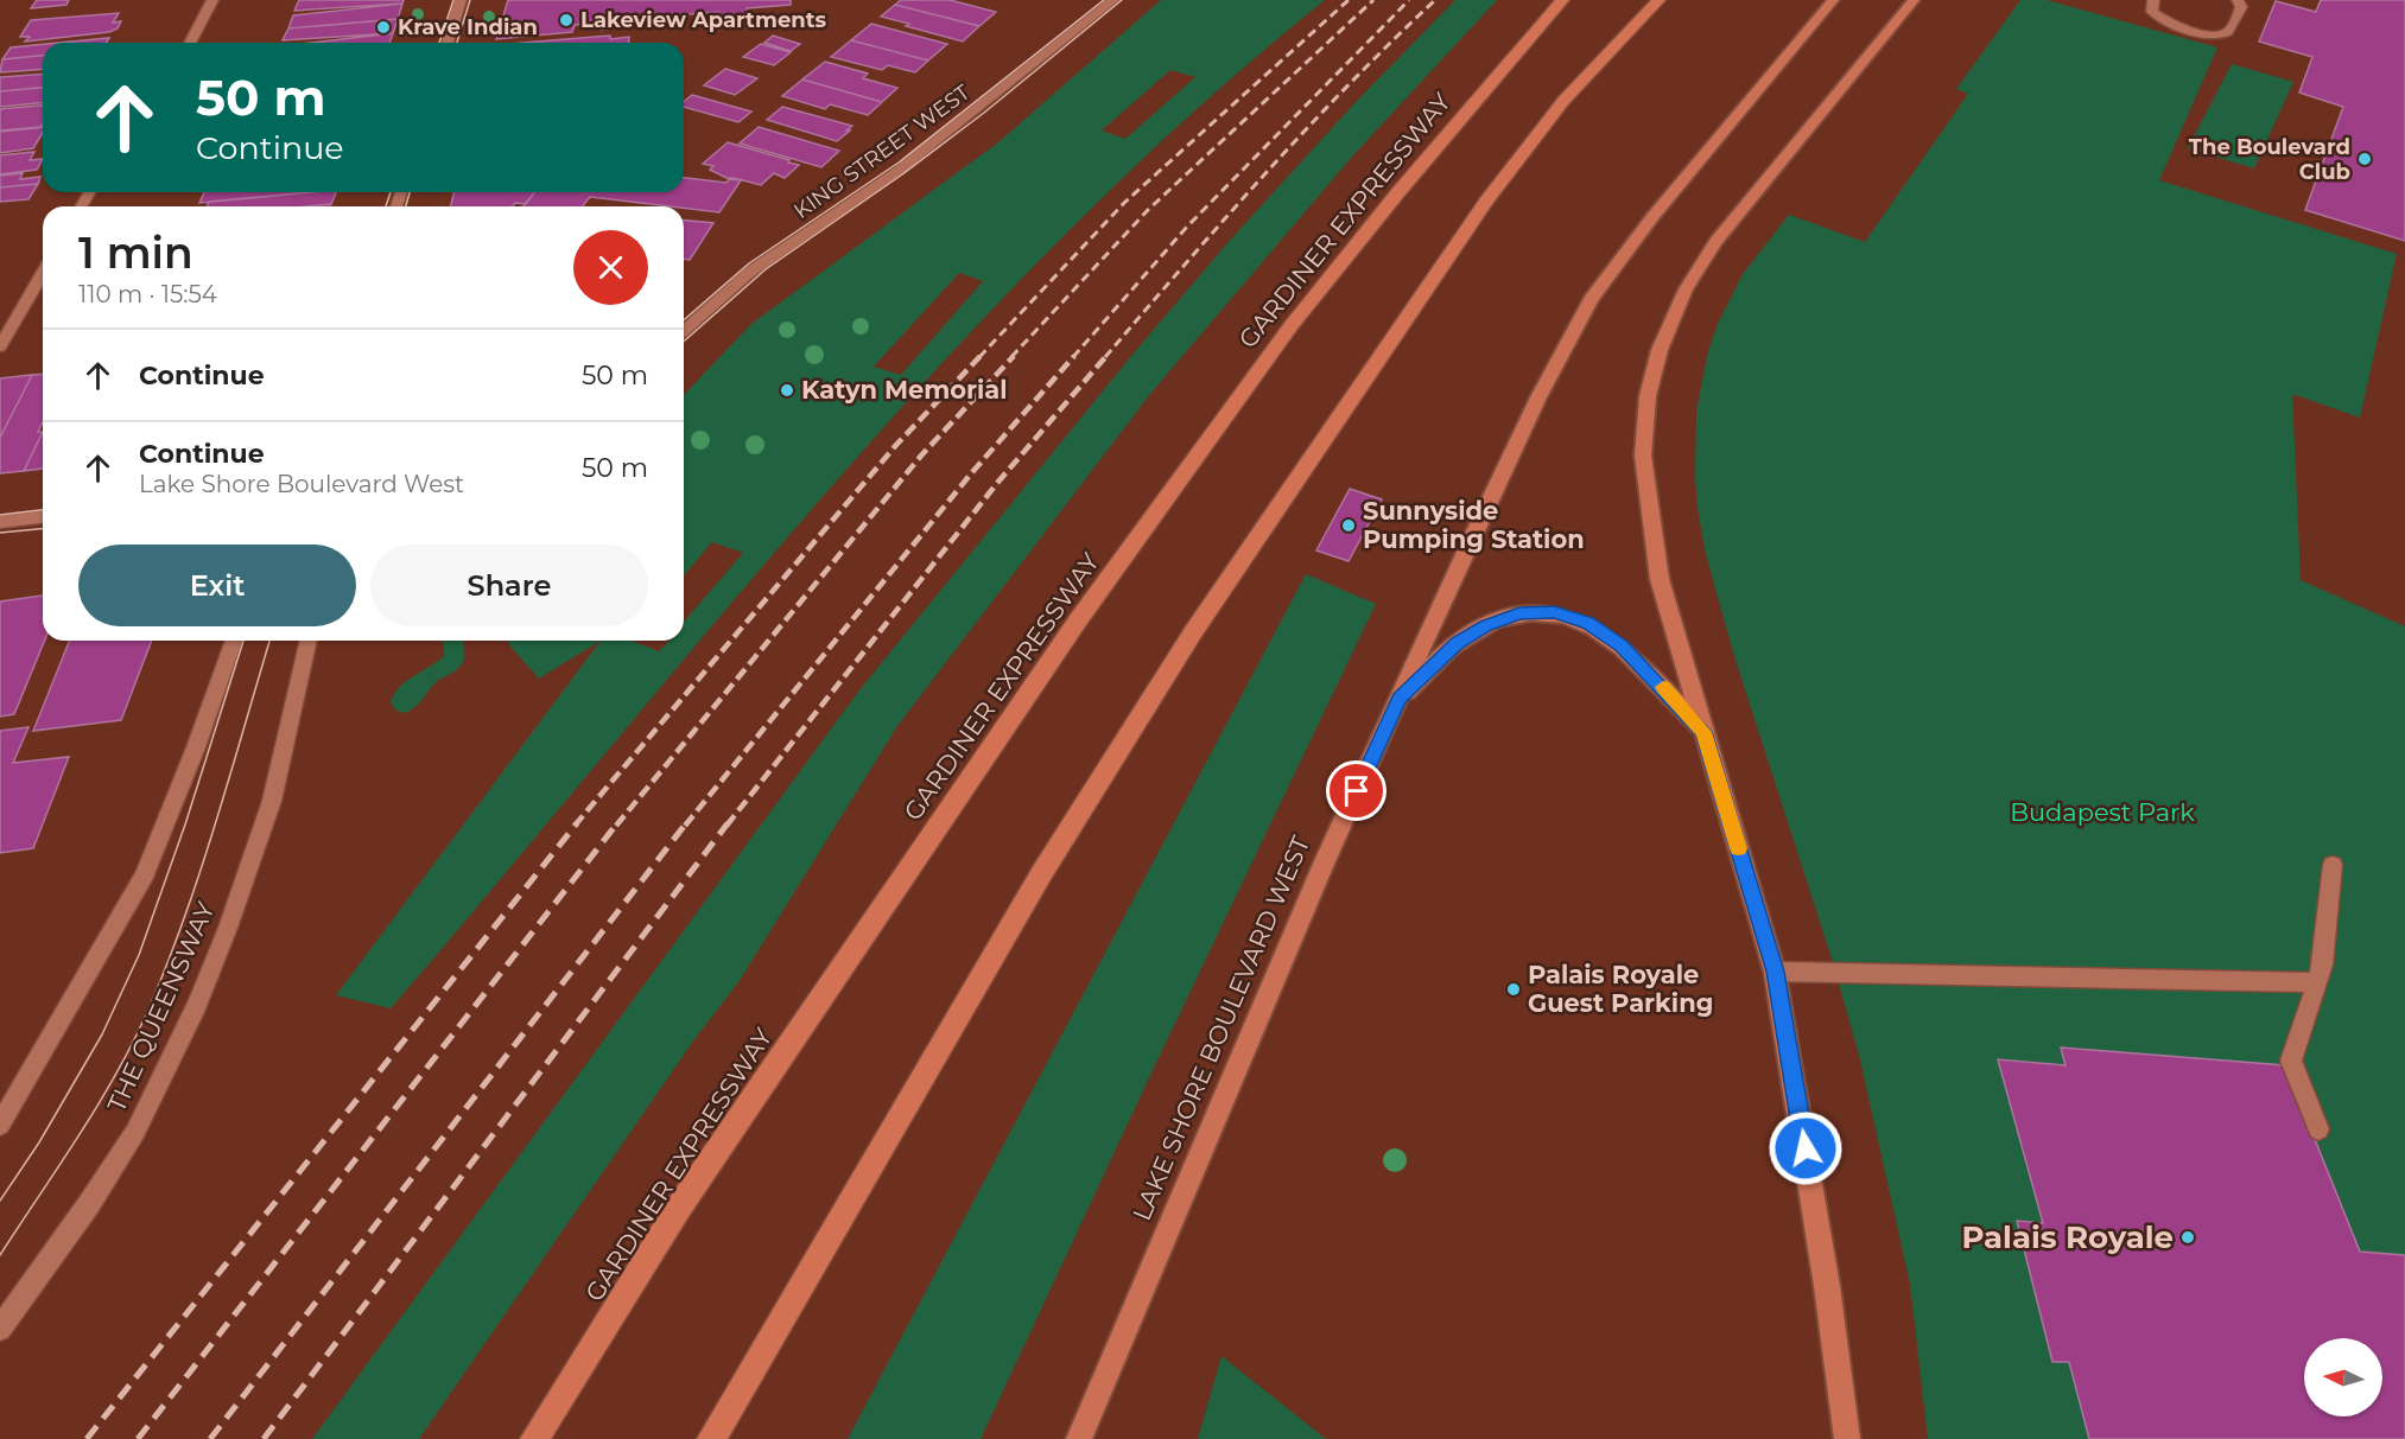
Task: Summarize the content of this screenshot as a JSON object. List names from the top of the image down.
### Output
{
  "streets": {
    "highway": ["GARDINER EXPRESSWAY", "LAKE SHORE BOULEVARD WEST"],
    "main road": ["KING STREET WEST", "THE QUEENSWAY"]
  },
  "parks": ["Budapest Park"],
  "places": [
    "Lakeview Apartments",
    "Krave Indian",
    "The Boulevard Club",
    "Katyn Memorial",
    "Sunnyside Pumping Station",
    "Palais Royale Guest Parking",
    "Palais Royale"
  ],
  "north": "left",
  "page": {
    "turn": ["50 m", "Continue"],
    "heading": ["1 min", "110 m · 15:54"],
    "list": [
      {
        "name": "Continue",
        "value": "50 m"
      },
      {
        "name": "Continue",
        "note": "Lake Shore Boulevard West",
        "value": "50 m"
      }
    ],
    "buttons": ["Exit", "Share"]
  }
}
